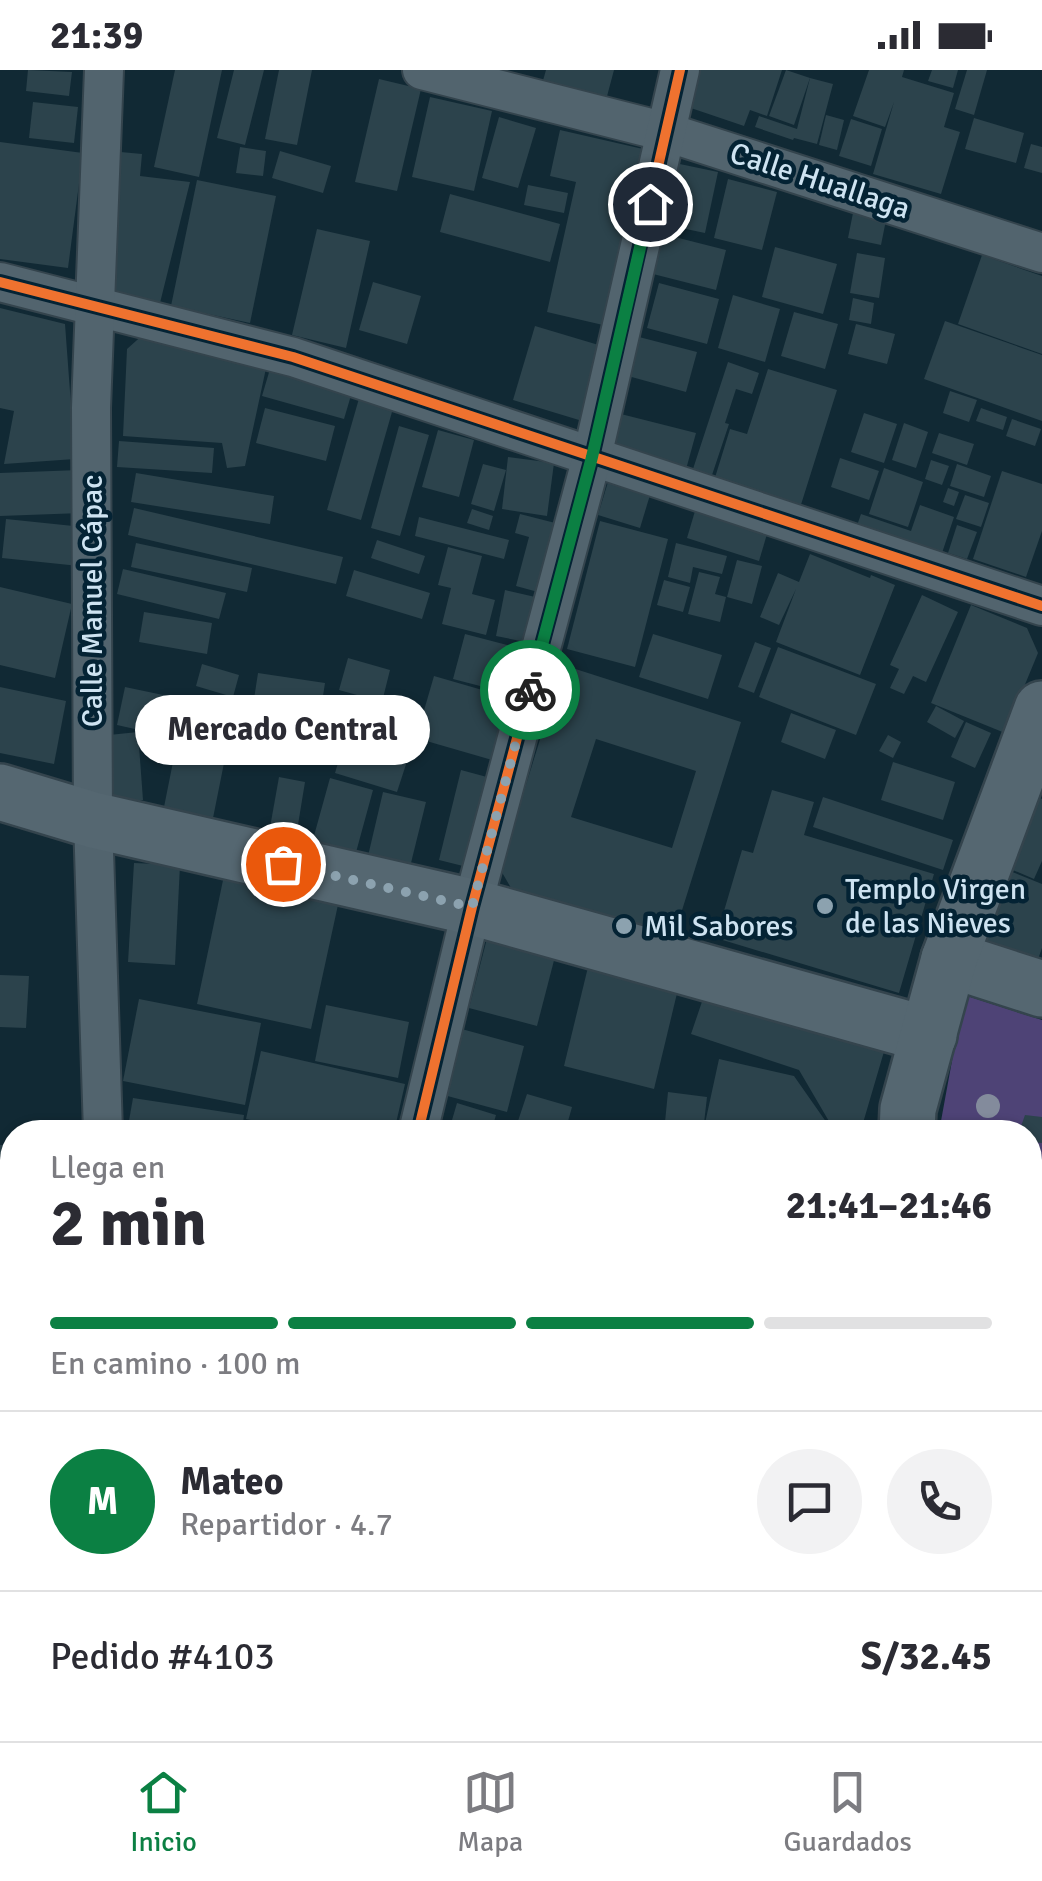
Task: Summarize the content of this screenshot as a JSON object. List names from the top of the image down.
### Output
{
  "streets": {
    "street": ["Calle Huallaga", "Calle Manuel Cápac"]
  },
  "places": ["Mercado Central", "Templo Virgen de las Nieves", "Mil Sabores"],
  "page": {
    "status": "21:39",
    "bubble": "Mercado Central",
    "heading": ["2 min", "Llega en", "21:41–21:46"],
    "panel": [
      "Mateo",
      "Repartidor · 4.7",
      "Pedido #4103",
      "S/32.45"
    ],
    "bar": "En camino · 100 m",
    "round": "M",
    "tabs": ["Inicio", "Mapa", "Guardados"]
  }
}
